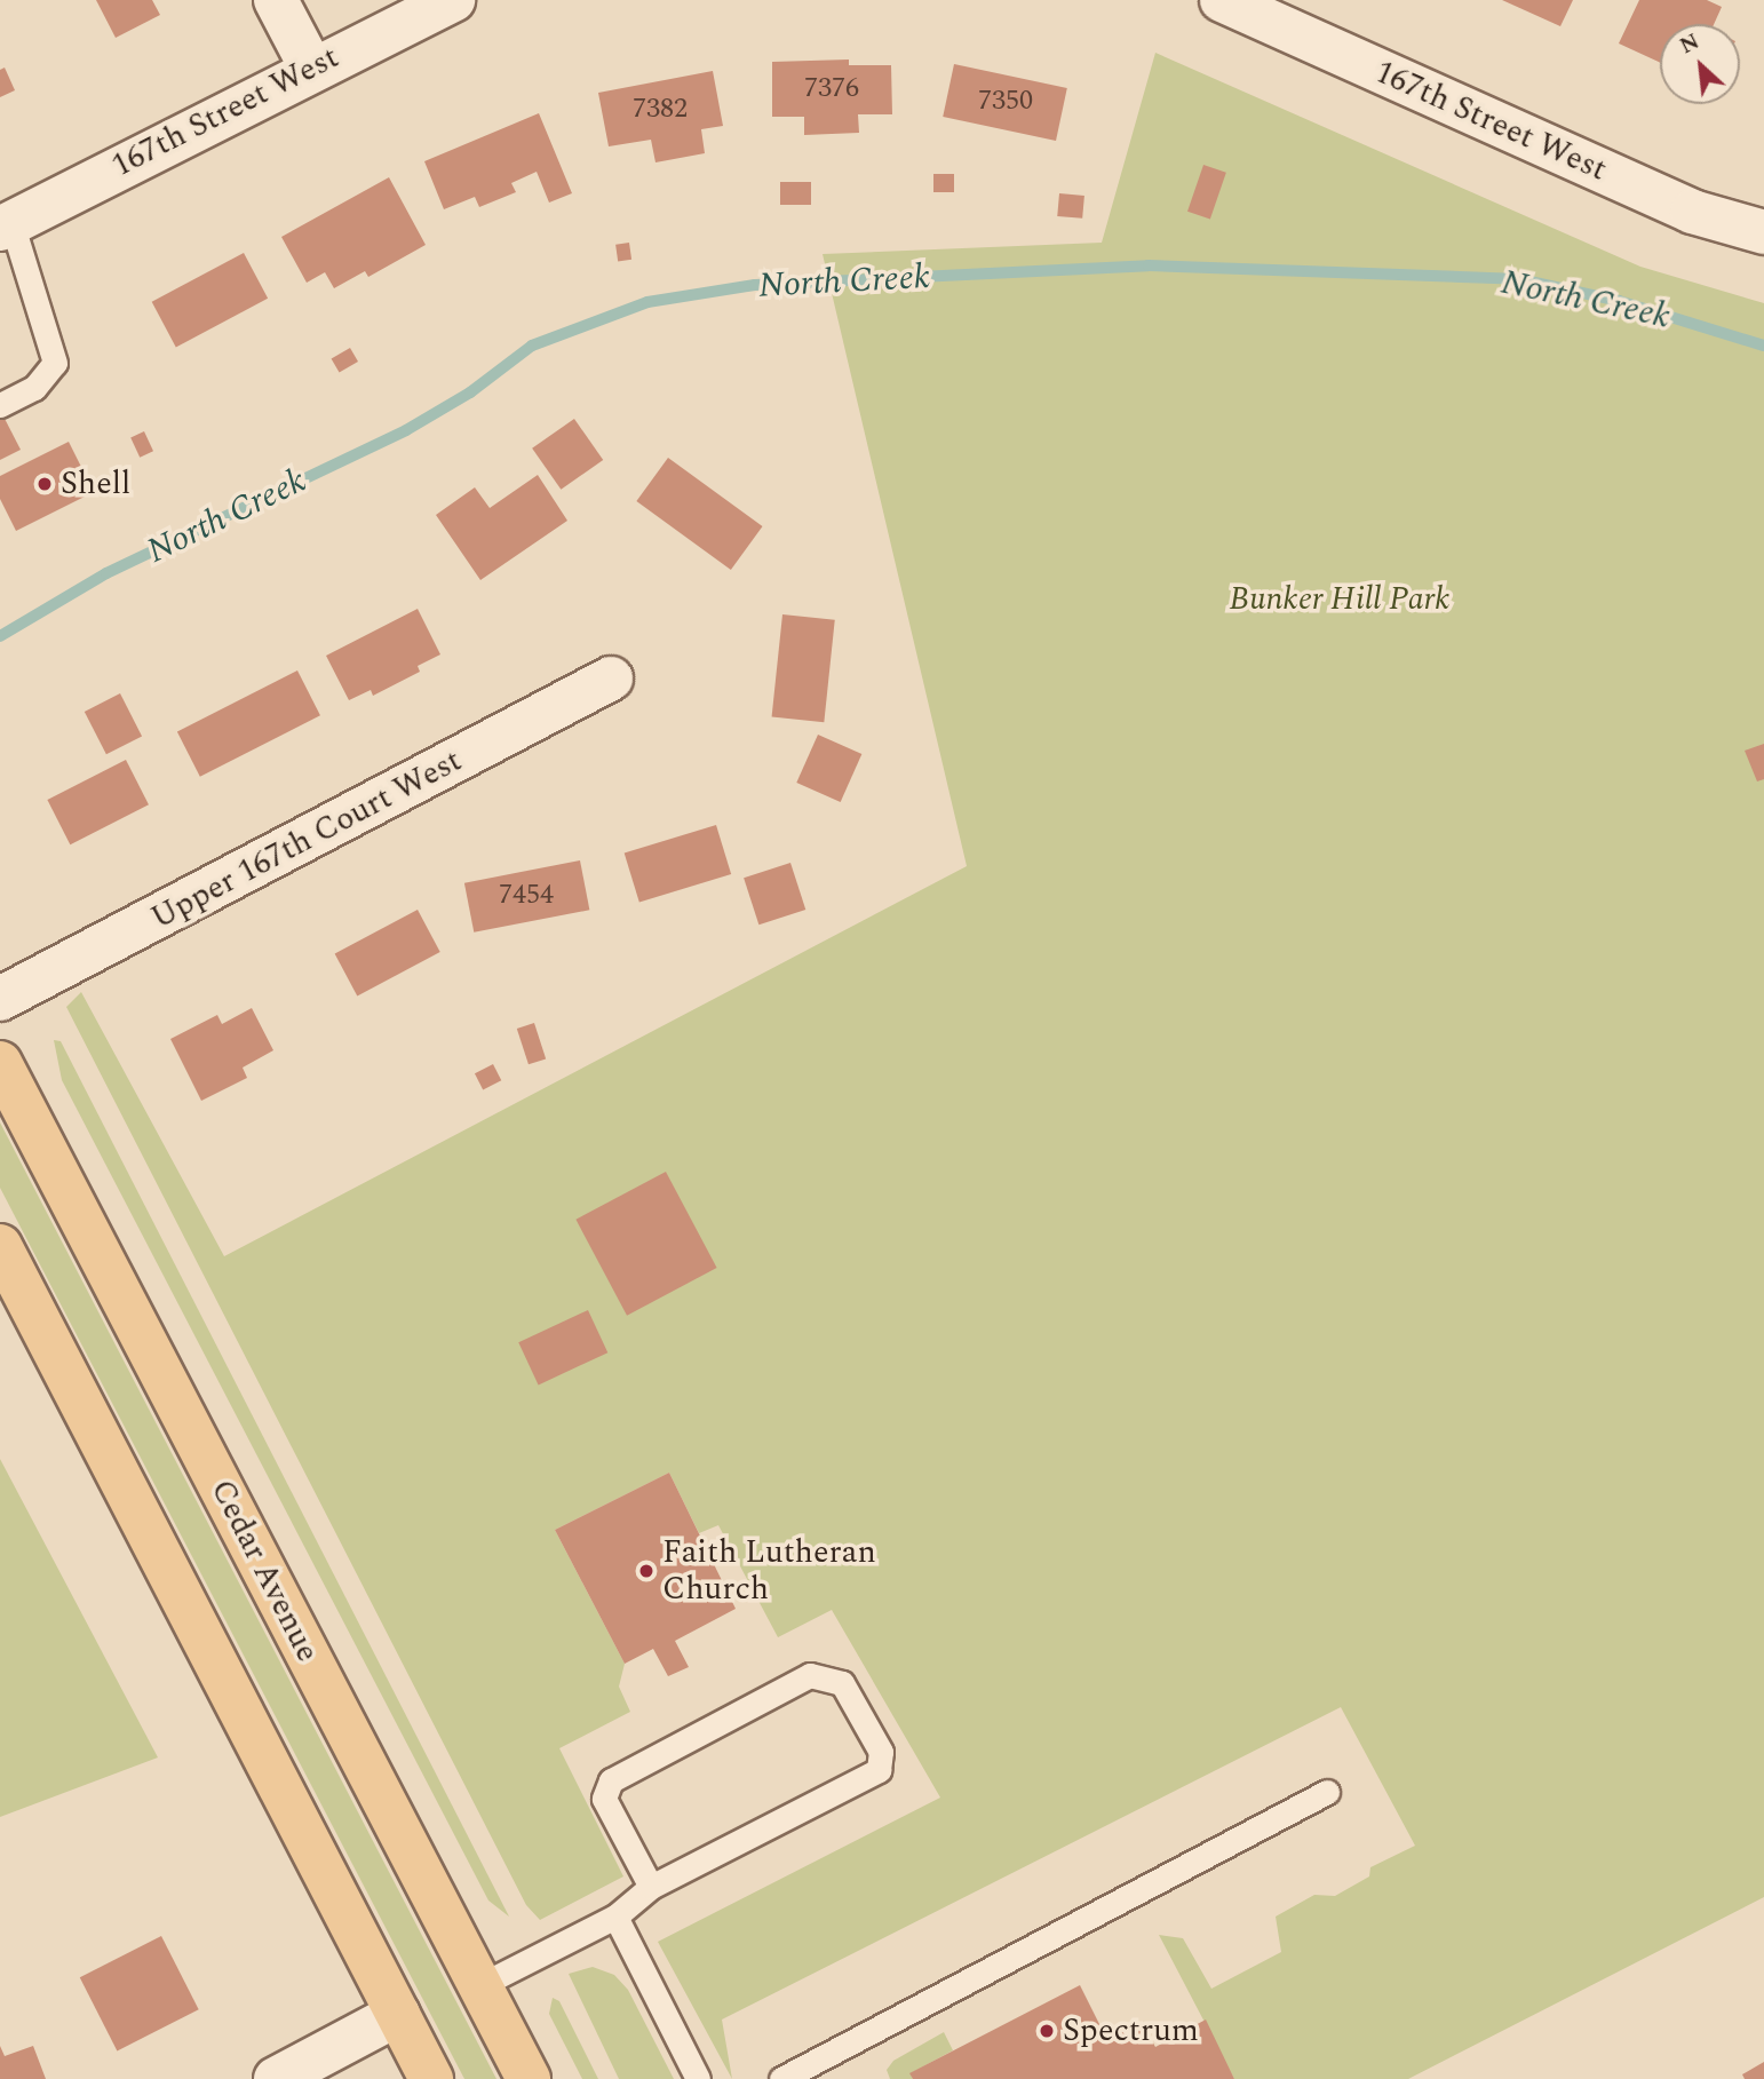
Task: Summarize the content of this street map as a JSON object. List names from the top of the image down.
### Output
{
  "streets": {
    "main road": ["Cedar Avenue"],
    "street": ["167th Street West", "Upper 167th Court West"]
  },
  "water": ["North Creek"],
  "parks": ["Bunker Hill Park"],
  "places": ["Shell", "Faith Lutheran Church", "Spectrum"],
  "house_numbers": [
    "7376",
    "7350",
    "7382",
    "7454"
  ],
  "north": "top left"
}
